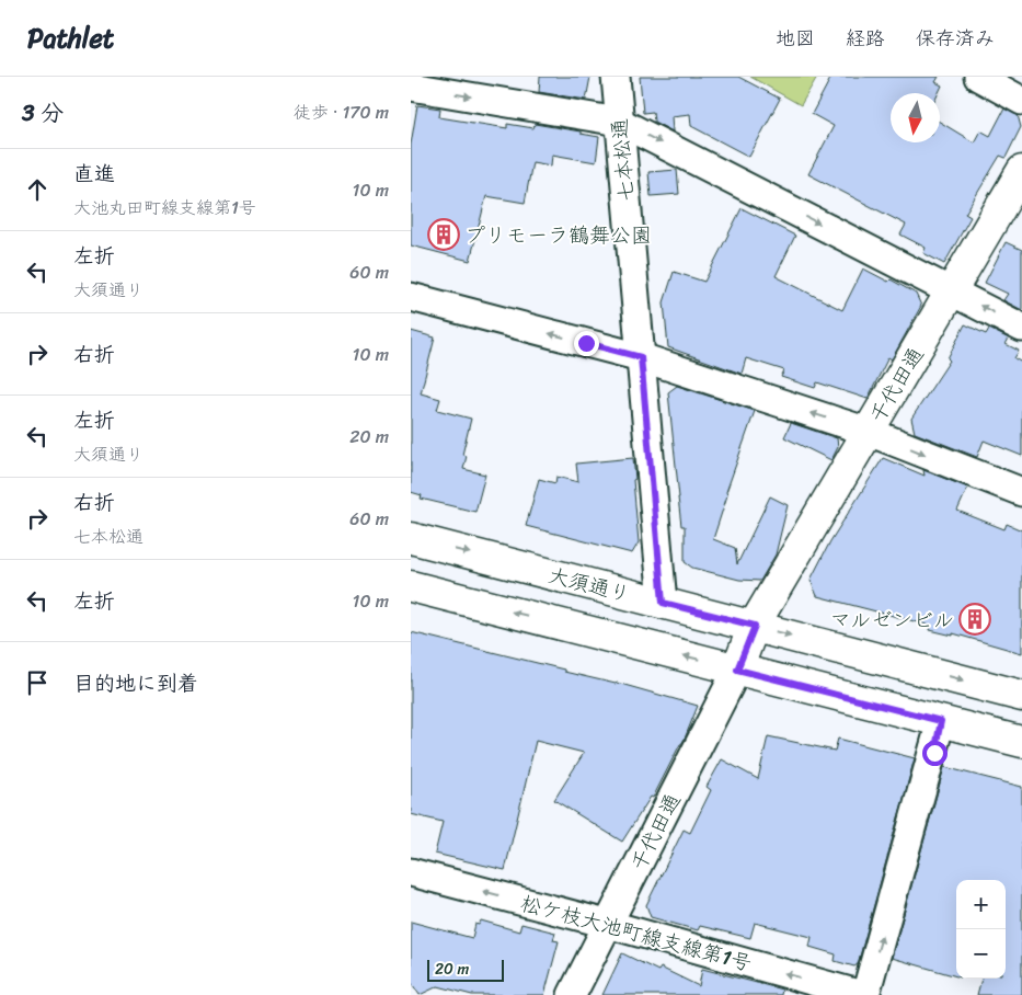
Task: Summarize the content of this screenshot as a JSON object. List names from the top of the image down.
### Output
{
  "streets": {
    "street": [
      "七本松通",
      "千代田通",
      "大須通り",
      "松ケ枝大池町線支線第1号"
    ]
  },
  "crossings": [
    ["七本松通", "大須通り"],
    ["千代田通", "大須通り"],
    ["千代田通", "松ケ枝大池町線支線第1号"]
  ],
  "one_way": ["松ケ枝大池町線支線第1号"],
  "places": {
    "building": ["プリモーラ鶴舞公園", "マルゼンビル"]
  },
  "scale_bar": "20 m",
  "north": "bottom",
  "page": {
    "header": "Pathlet",
    "nav": ["地図", "経路", "保存済み"],
    "heading": ["3 分", "徒歩 · 170 m"],
    "list": [
      ["直進", "大池丸田町線支線第1号", "10 m"],
      ["左折", "大須通り", "60 m"],
      ["右折", "10 m"],
      ["左折", "大須通り", "20 m"],
      ["右折", "七本松通", "60 m"],
      ["左折", "10 m"],
      "目的地に到着"
    ],
    "map_buttons": ["+", "−"],
    "scale": "20 m"
  }
}
